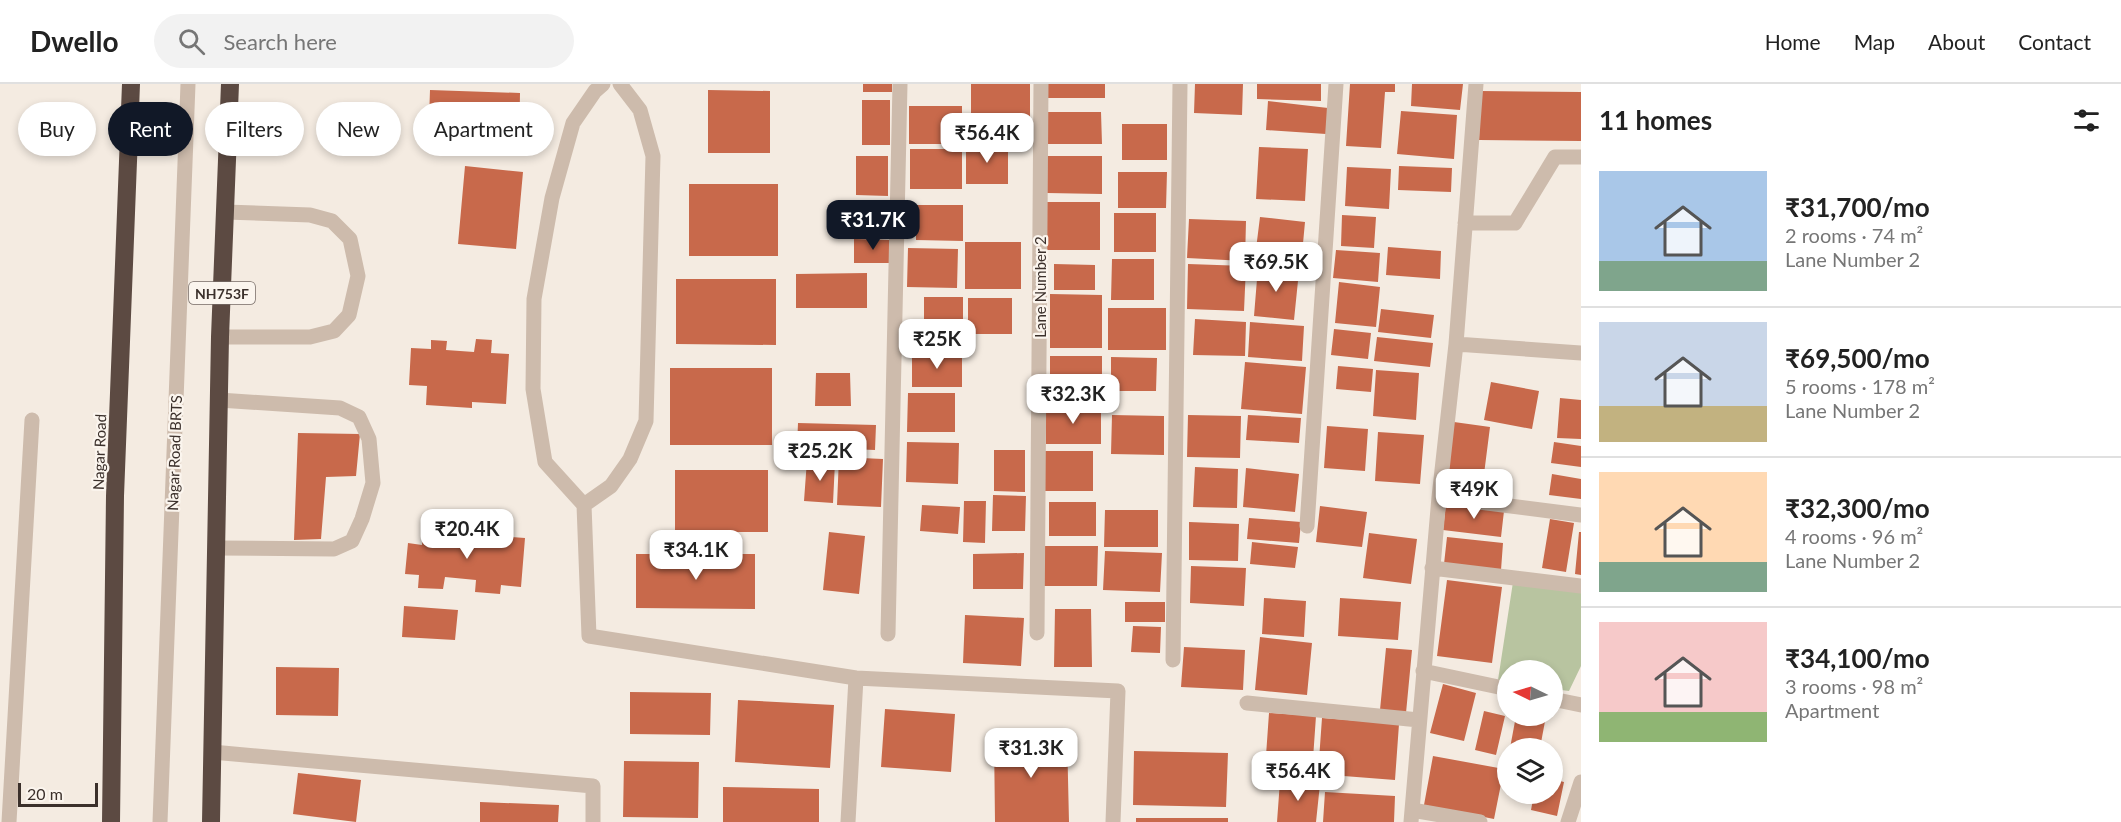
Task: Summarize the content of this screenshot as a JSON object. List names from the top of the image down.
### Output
{
  "streets": {
    "highway": ["NH753F", "Nagar Road"],
    "street": ["Lane Number 2", "Nagar Road BRTS"]
  },
  "scale_bar": "20 m",
  "north": "left",
  "page": {
    "header": "Dwello",
    "search": "Search here",
    "nav": [
      "Home",
      "Map",
      "About",
      "Contact"
    ],
    "heading": "11 homes",
    "chip": [
      "Buy",
      "Rent",
      "Filters",
      "New",
      "Apartment"
    ],
    "price": [
      "₹56.4K",
      "₹31.7K",
      "₹69.5K",
      "₹25K",
      "₹32.3K",
      "₹25.2K",
      "₹49K",
      "₹20.4K",
      "₹34.1K",
      "₹31.3K",
      "₹56.4K"
    ],
    "list": [
      {
        "name": "₹31,700/mo",
        "note": "2 rooms · 74 m² · Lane Number 2"
      },
      {
        "name": "₹69,500/mo",
        "note": "5 rooms · 178 m² · Lane Number 2"
      },
      {
        "name": "₹32,300/mo",
        "note": "4 rooms · 96 m² · Lane Number 2"
      },
      {
        "name": "₹34,100/mo",
        "note": "3 rooms · 98 m² · Apartment"
      }
    ],
    "scale": "20 m"
  }
}
